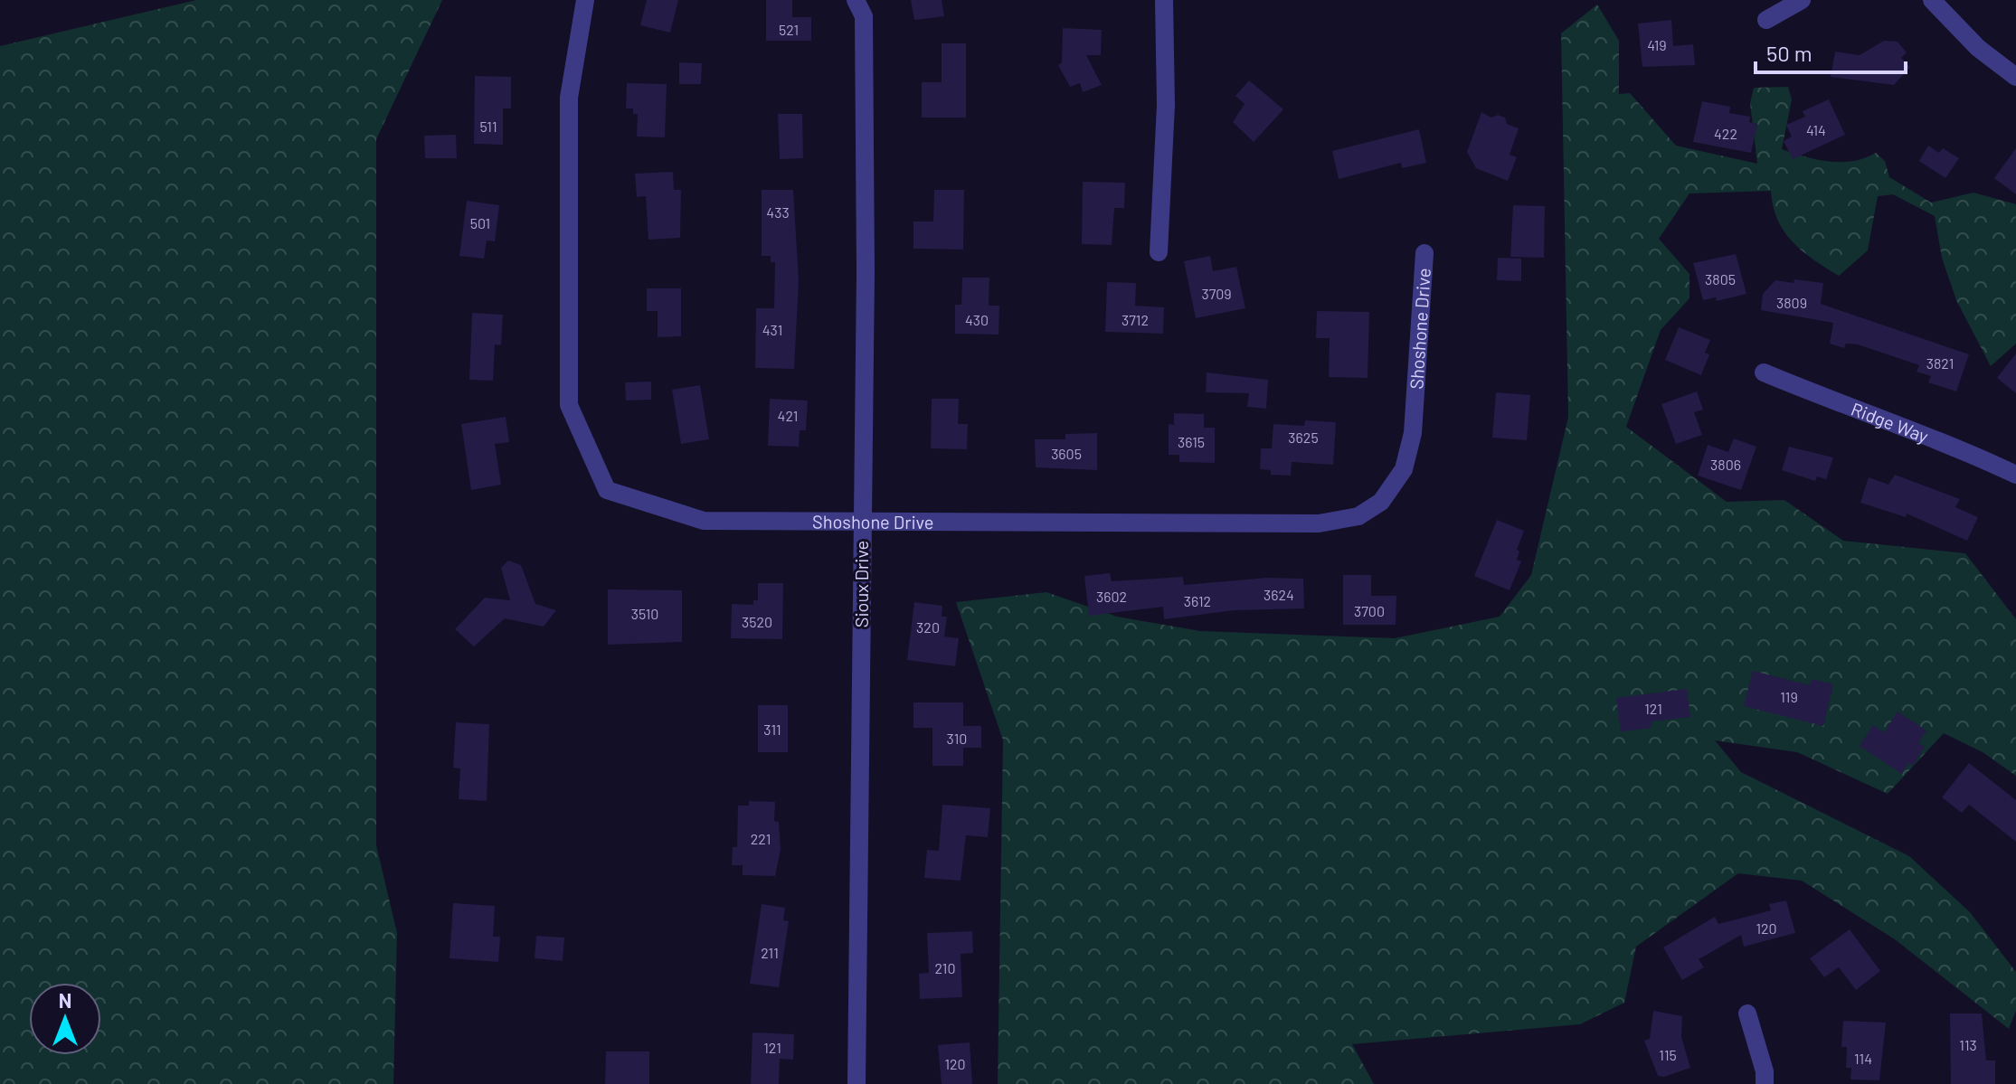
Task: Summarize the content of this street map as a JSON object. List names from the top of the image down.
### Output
{
  "streets": {
    "street": ["Shoshone Drive", "Ridge Way", "Sioux Drive"]
  },
  "crossings": [
    ["Shoshone Drive", "Sioux Drive"]
  ],
  "house_numbers": [
    "521",
    "419",
    "511",
    "414",
    "422",
    "433",
    "501",
    "3805",
    "3709",
    "3809",
    "430",
    "3712",
    "431",
    "3821",
    "421",
    "3625",
    "3615",
    "3605",
    "3806",
    "3624",
    "3602",
    "3612",
    "3700",
    "3510",
    "3520",
    "320",
    "119",
    "121",
    "311",
    "310",
    "221",
    "120",
    "211",
    "210",
    "113",
    "121",
    "115",
    "114",
    "120"
  ],
  "scale_bar": "50 m",
  "north": "top"
}
